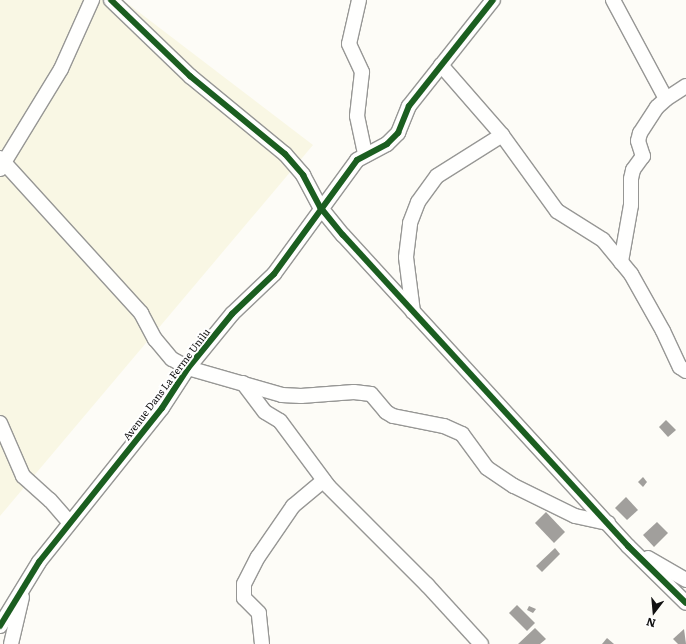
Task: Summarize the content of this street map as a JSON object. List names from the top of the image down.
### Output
{
  "streets": {
    "street": ["Avenue Dans La Ferme Unilu"]
  },
  "north": "bottom"
}
